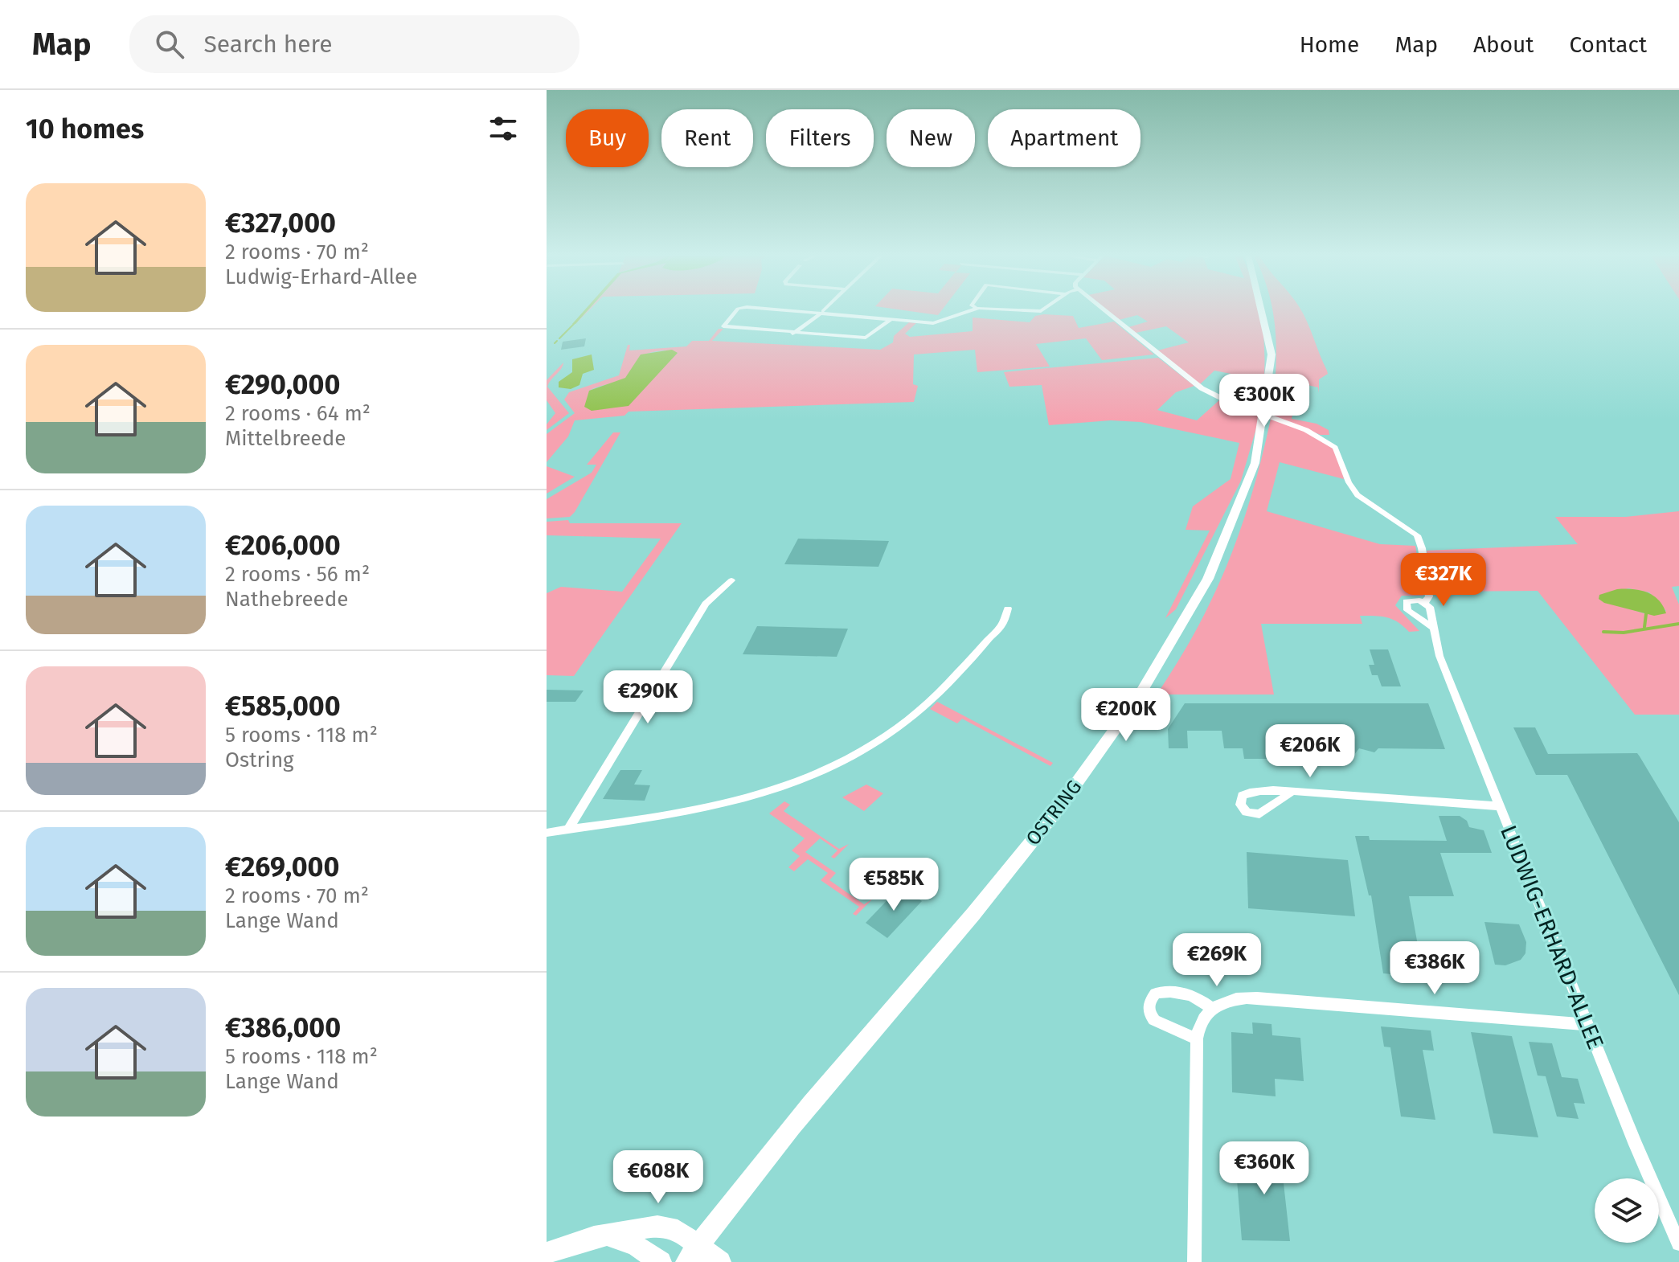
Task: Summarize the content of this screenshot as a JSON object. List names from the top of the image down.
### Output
{
  "streets": {
    "main road": ["OSTRING"],
    "street": ["LUDWIG-ERHARD-ALLEE"]
  },
  "page": {
    "header": "Map",
    "search": "Search here",
    "nav": [
      "Home",
      "Map",
      "About",
      "Contact"
    ],
    "heading": "10 homes",
    "chip": [
      "Buy",
      "Rent",
      "Filters",
      "New",
      "Apartment"
    ],
    "list": [
      {
        "name": "€327,000",
        "note": "2 rooms · 70 m² · Ludwig-Erhard-Allee"
      },
      {
        "name": "€290,000",
        "note": "2 rooms · 64 m² · Mittelbreede"
      },
      {
        "name": "€206,000",
        "note": "2 rooms · 56 m² · Nathebreede"
      },
      {
        "name": "€585,000",
        "note": "5 rooms · 118 m² · Ostring"
      },
      {
        "name": "€269,000",
        "note": "2 rooms · 70 m² · Lange Wand"
      },
      {
        "name": "€386,000",
        "note": "5 rooms · 118 m² · Lange Wand"
      }
    ],
    "price": [
      "€300K",
      "€327K",
      "€290K",
      "€200K",
      "€206K",
      "€585K",
      "€269K",
      "€386K",
      "€360K",
      "€608K"
    ]
  }
}
